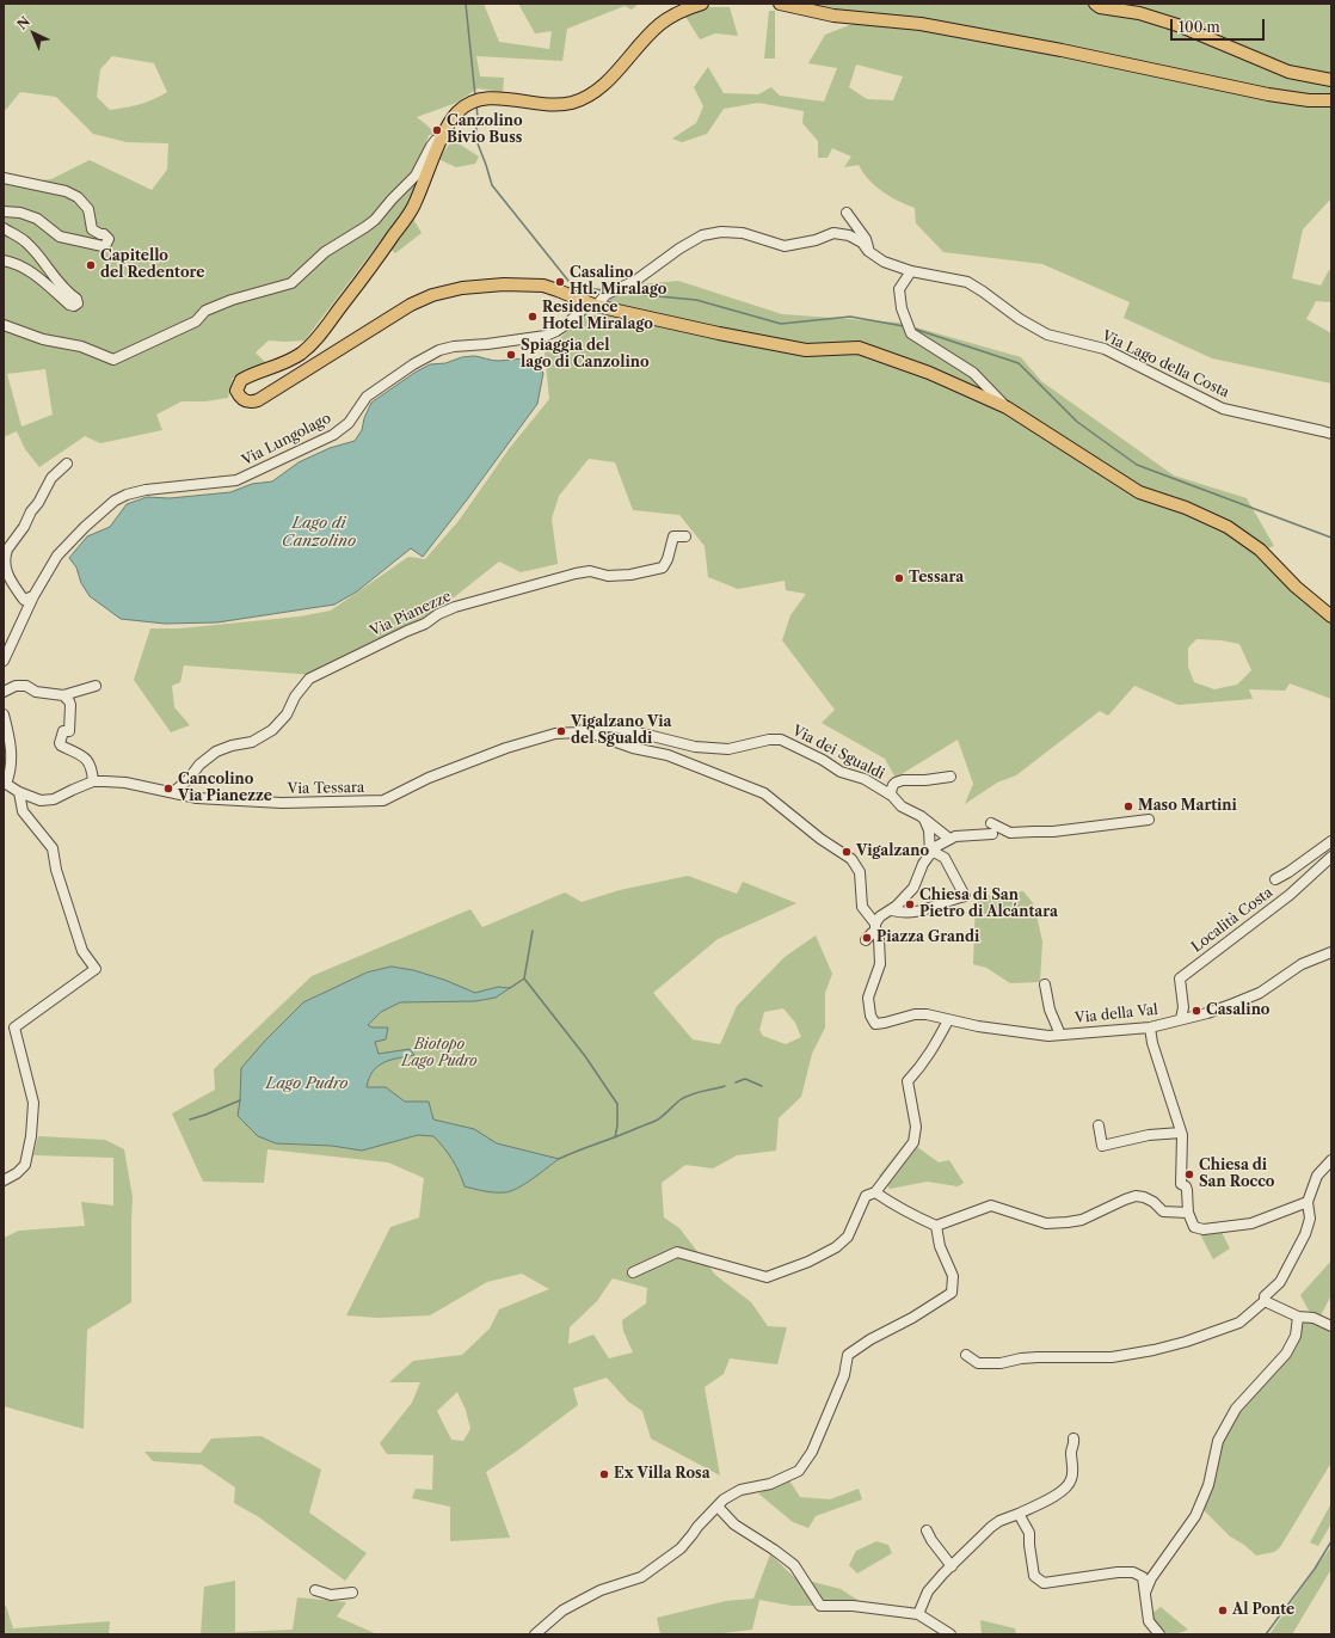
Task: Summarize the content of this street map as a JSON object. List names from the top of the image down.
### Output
{
  "streets": {
    "street": [
      "Via Lago della Costa",
      "Via Lungolago",
      "Via Pianezze",
      "Via dei Sgualdi",
      "Via Tessara",
      "Località Costa",
      "Via della Val"
    ]
  },
  "crossings": [
    ["Via Lago della Costa", "Via Lungolago"],
    ["Via Pianezze", "Via Tessara"],
    ["Via dei Sgualdi", "Via Tessara"],
    ["Località Costa", "Via della Val"]
  ],
  "water": ["Lago di Canzolino", "Lago Pudro"],
  "parks": ["Biotopo Lago Pudro"],
  "places": [
    "Canzolino Bivio Buss",
    "Capitello del Redentore",
    "Casalino Htl. Miralago",
    "Residence Hotel Miralago",
    "Spiaggia del lago di Canzolino",
    "Tessara",
    "Vigalzano Via del Sgualdi",
    "Cancolino Via Pianezze",
    "Maso Martini",
    "Vigalzano",
    "Chiesa di San Pietro di Alcántara",
    "Piazza Grandi",
    "Casalino",
    "Chiesa di San Rocco",
    "Ex Villa Rosa",
    "Al Ponte"
  ],
  "scale_bar": "100 m",
  "north": "top left"
}
